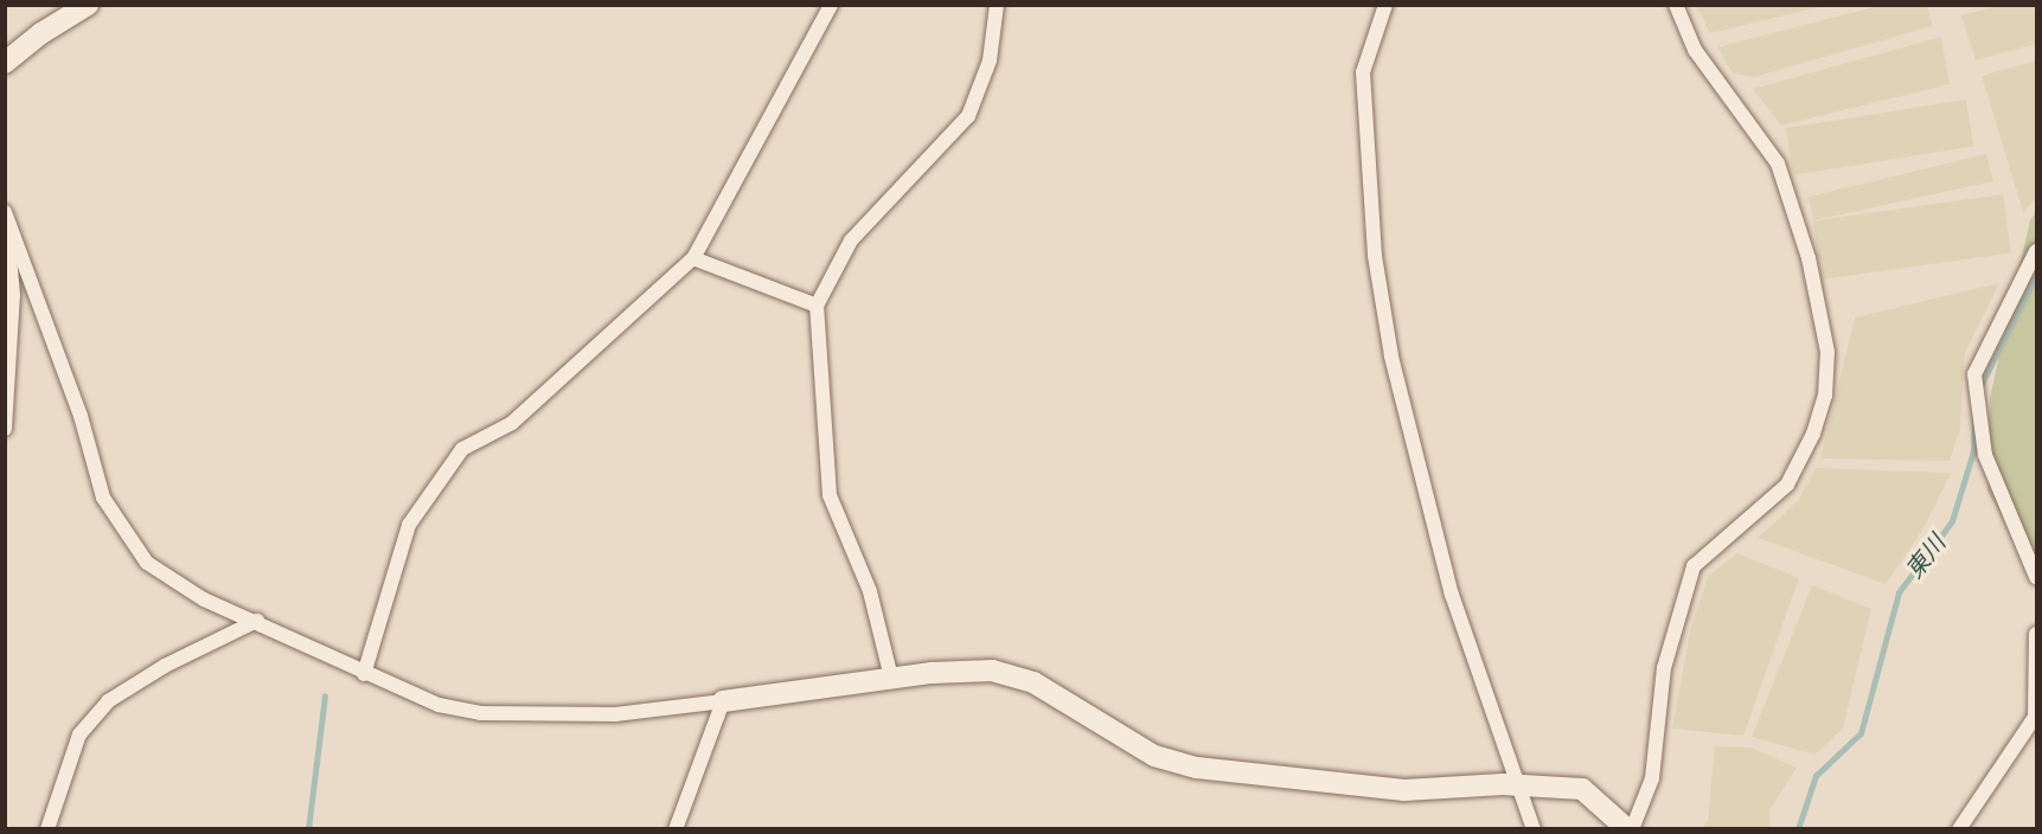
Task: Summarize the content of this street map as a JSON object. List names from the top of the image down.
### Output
{
  "water": ["東川"]
}
